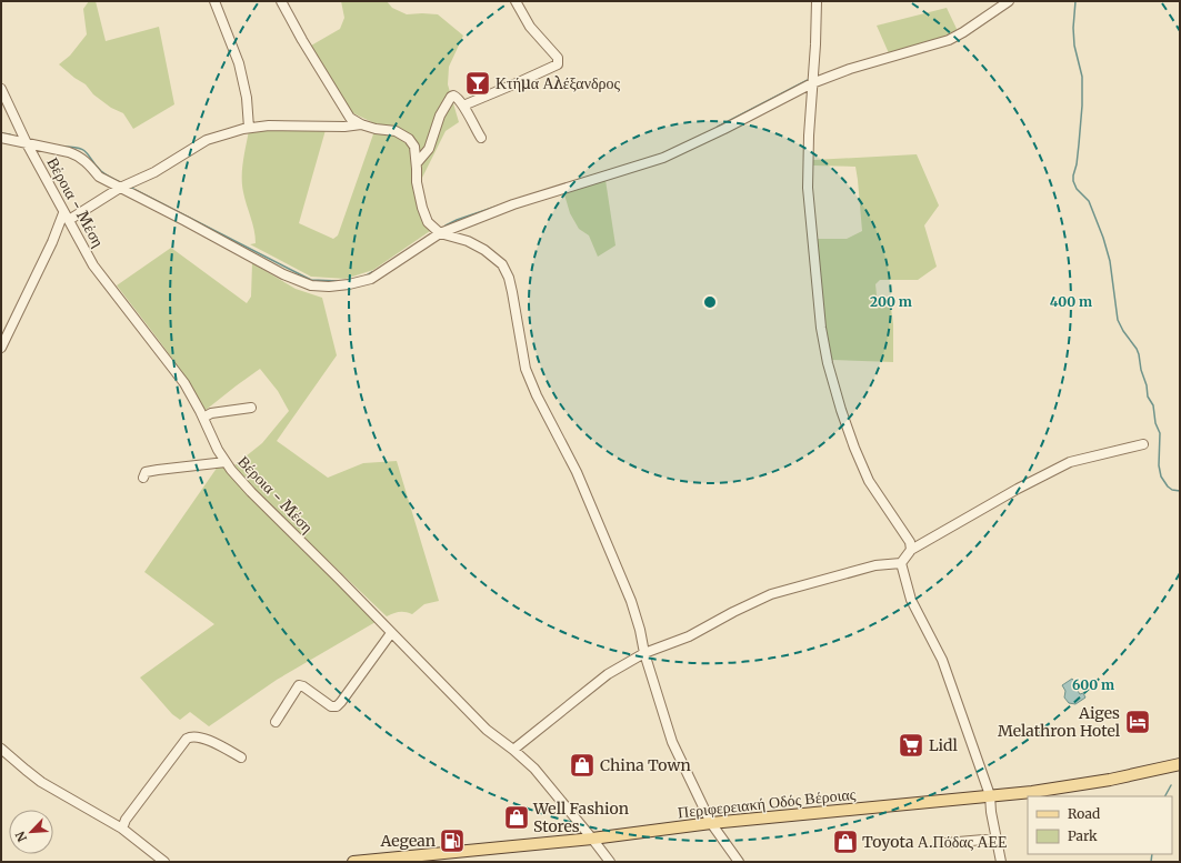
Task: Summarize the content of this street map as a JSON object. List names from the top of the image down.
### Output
{
  "streets": {
    "main road": ["Περιφερειακή Οδός Βέροιας"],
    "street": ["Βέροια - Μέση"]
  },
  "crossings": [
    ["Βέροια - Μέση", "Περιφερειακή Οδός Βέροιας"]
  ],
  "places": {
    "bar": ["Κτήμα Αλέξανδρος"],
    "hotel": ["Aiges Melathron Hotel"],
    "supermarket": ["Lidl"],
    "shop": ["China Town", "Well Fashion Stores", "Toyota Α.Πόδας ΑΕΕ"],
    "fuel station": ["Aegean"]
  },
  "legend": ["Road", "Park"],
  "north": "bottom left",
  "rings": ["200 m", "400 m", "600 m"]
}
